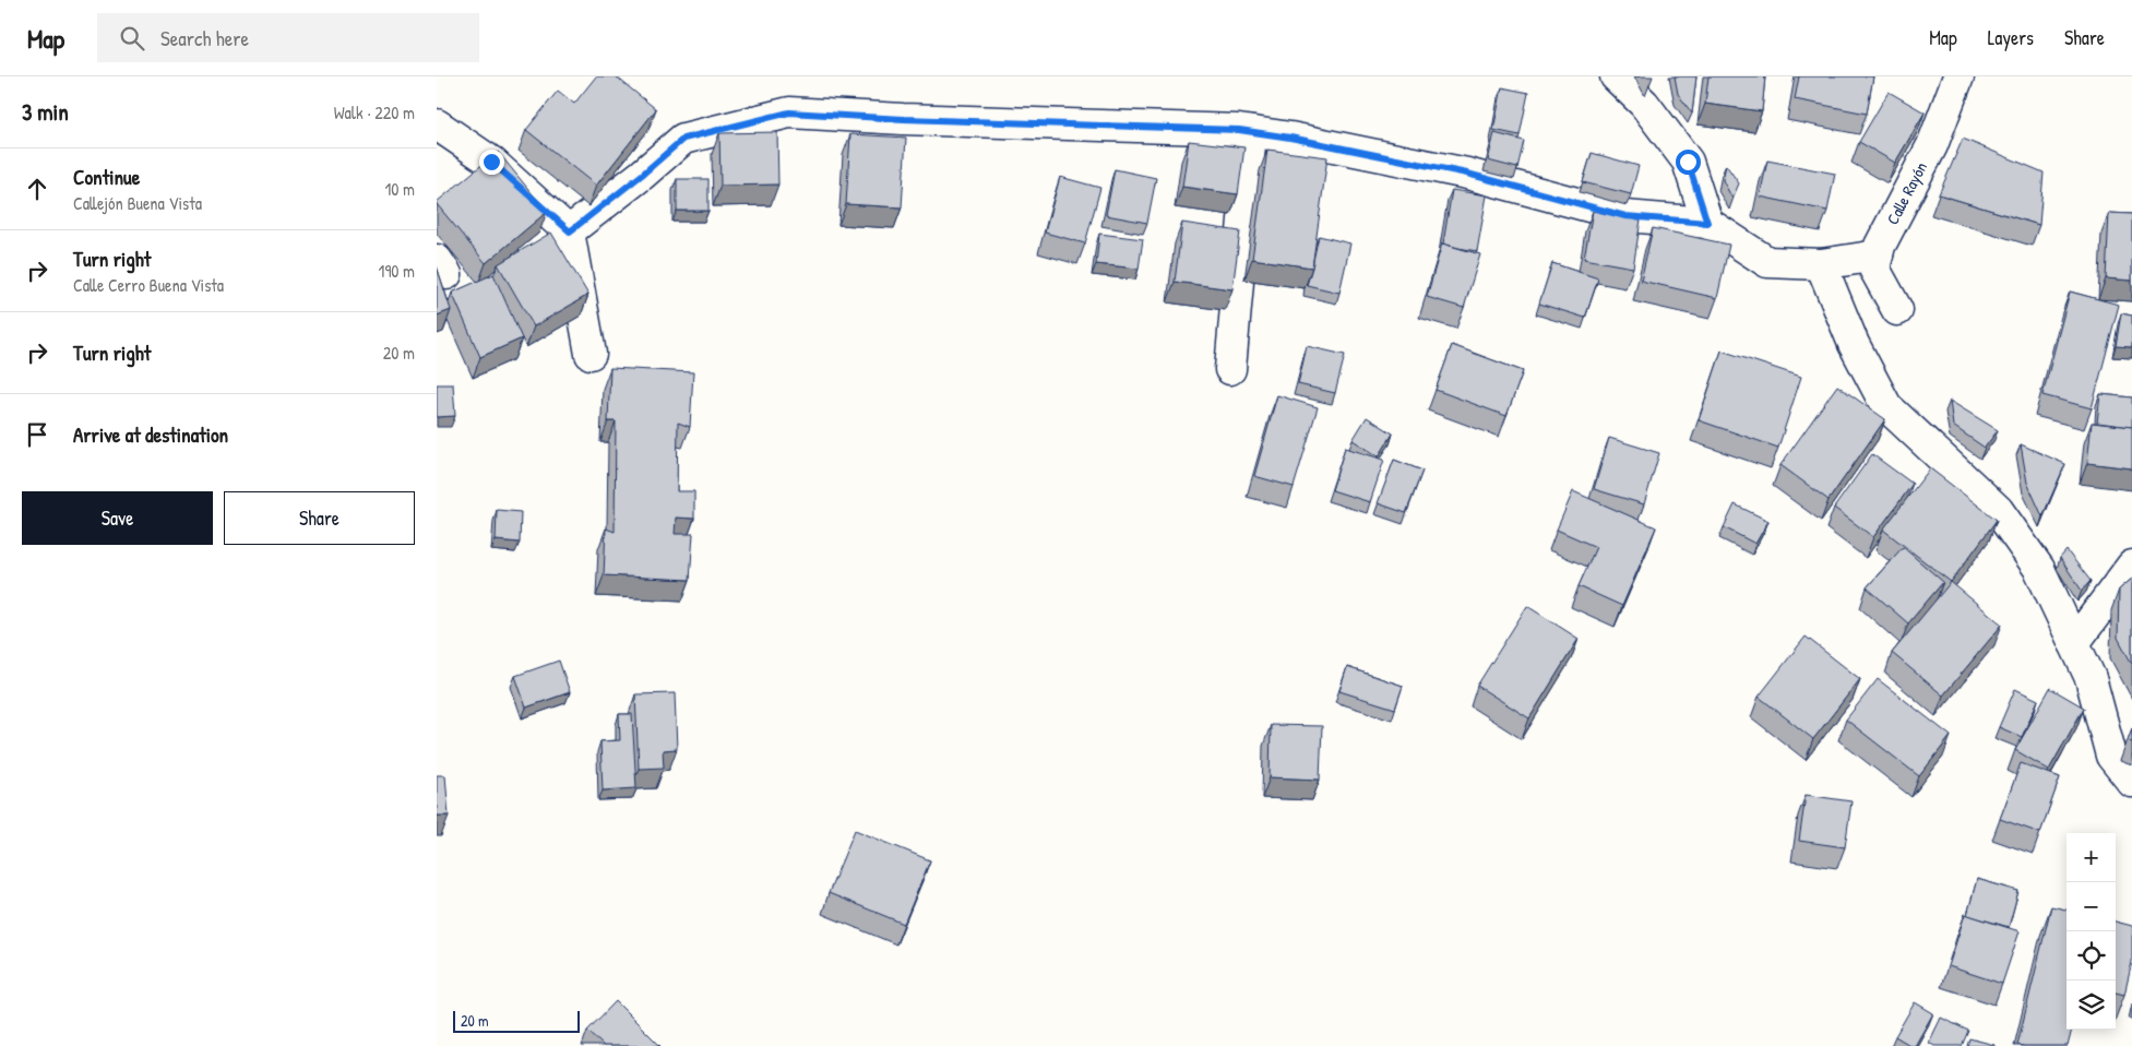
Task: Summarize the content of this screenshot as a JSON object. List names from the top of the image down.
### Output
{
  "streets": {
    "street": ["Calle Rayón"]
  },
  "scale_bar": "20 m",
  "page": {
    "header": "Map",
    "search": "Search here",
    "nav": ["Map", "Layers", "Share"],
    "heading": ["3 min", "Walk · 220 m"],
    "list": [
      ["Continue", "Callejón Buena Vista", "10 m"],
      ["Turn right", "Calle Cerro Buena Vista", "190 m"],
      ["Turn right", "20 m"],
      "Arrive at destination"
    ],
    "buttons": ["Save", "Share"],
    "map_buttons": ["+", "−"],
    "scale": "20 m"
  }
}
